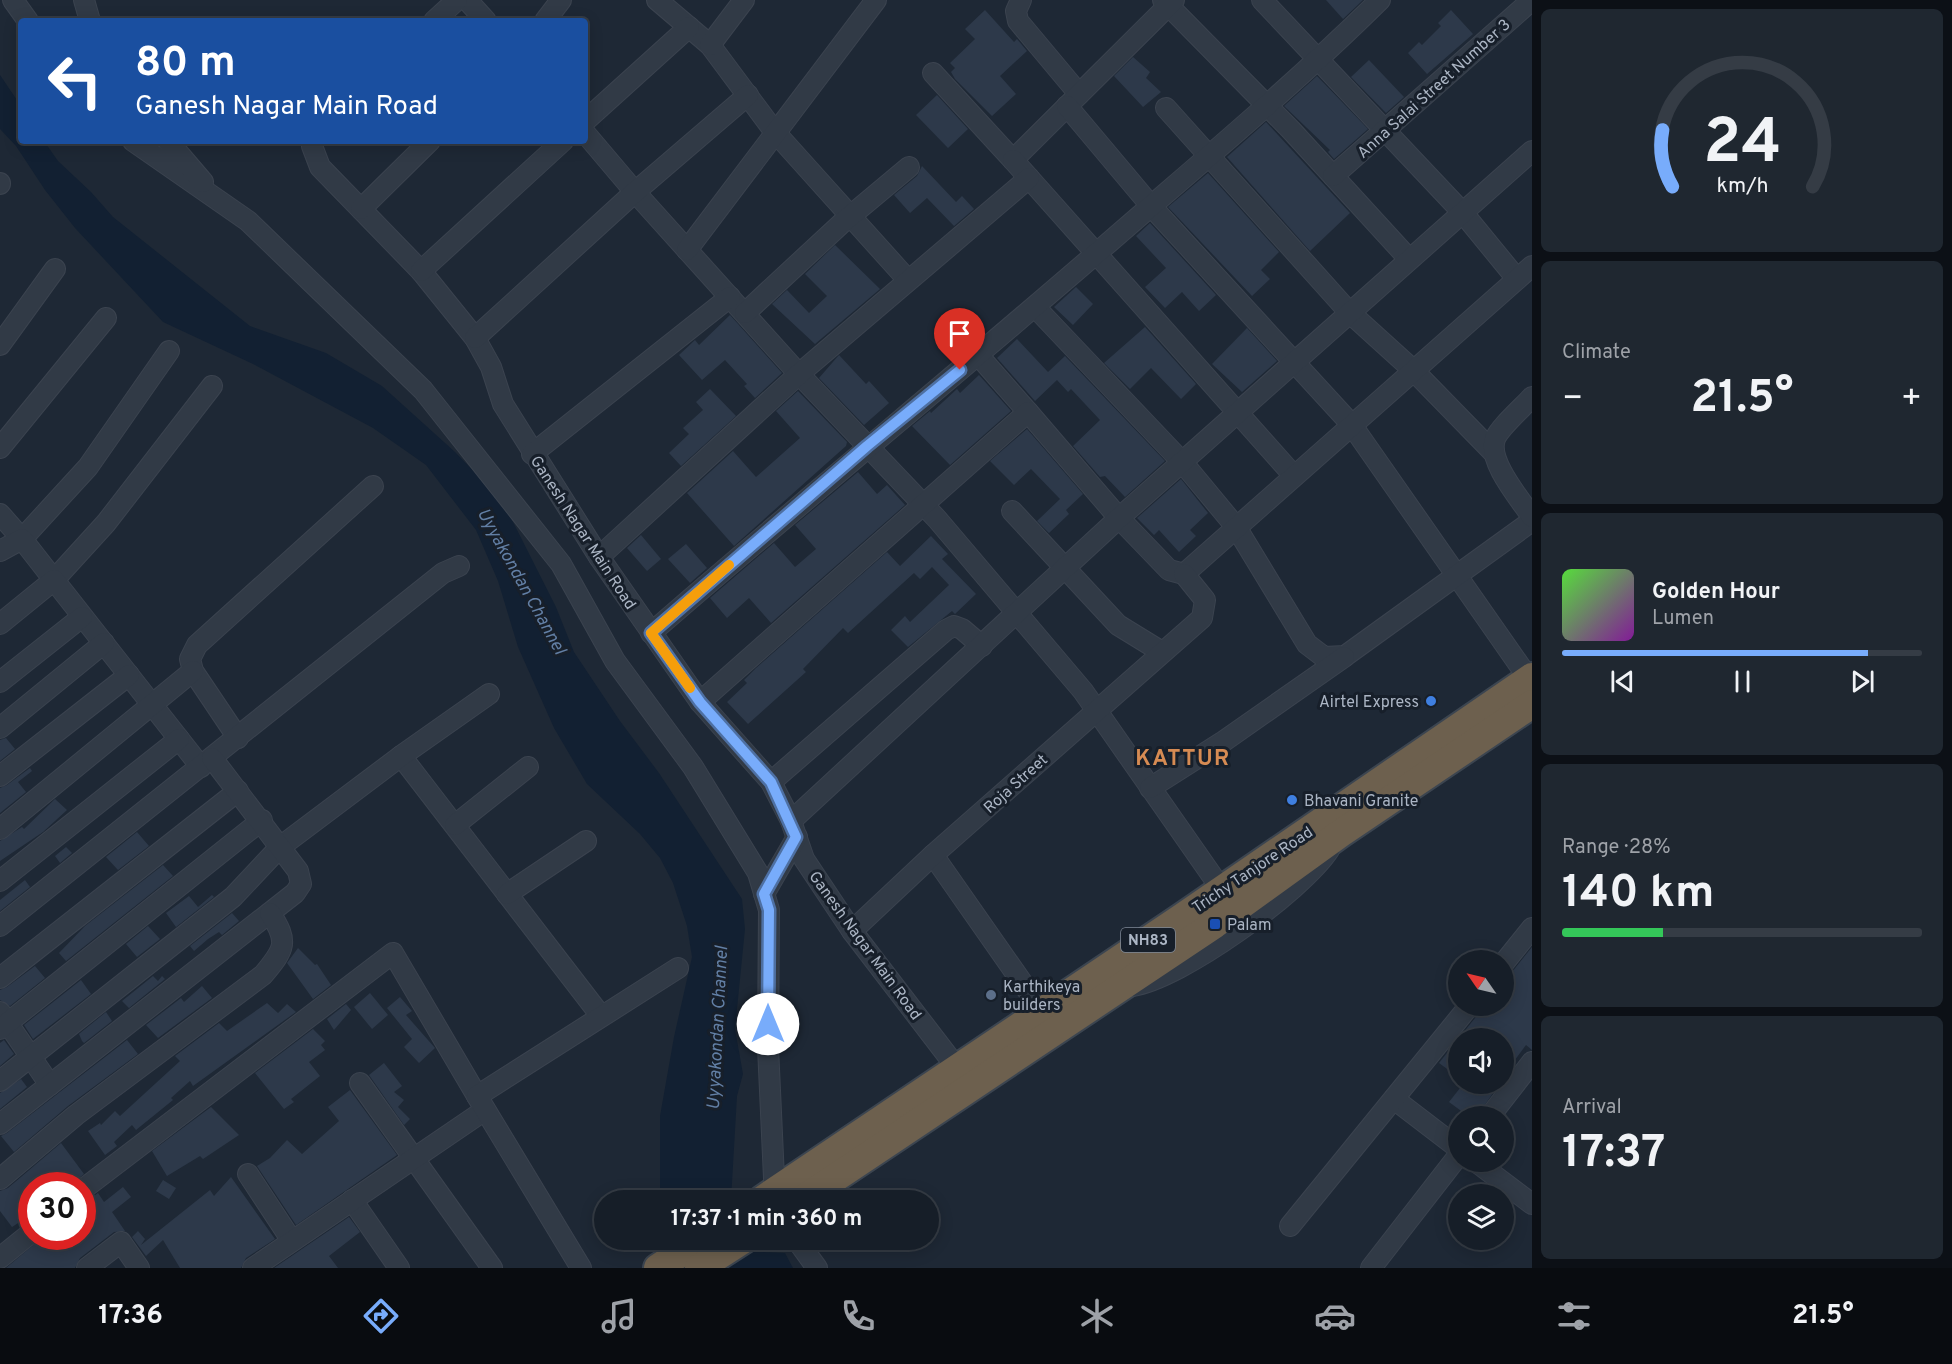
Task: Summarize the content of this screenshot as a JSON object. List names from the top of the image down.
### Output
{
  "streets": {
    "highway": ["Trichy Tanjore Road", "NH83"],
    "street": ["Anna Salai Street Number 3", "Ganesh Nagar Main Road", "Roja Street"]
  },
  "crossings": [
    ["Ganesh Nagar Main Road", "Roja Street"],
    ["Ganesh Nagar Main Road", "Trichy Tanjore Road"]
  ],
  "districts": ["KATTUR"],
  "water": ["Uyyakondan Channel"],
  "places": {
    "other": ["Airtel Express", "Bhavani Granite", "Karthikeya builders"],
    "transit": ["Palam"]
  },
  "north": "top left",
  "page": {
    "turn": ["80 m", "Ganesh Nagar Main Road"],
    "tile": [
      "Climate",
      ["Range · 28%", "140 km"],
      ["Arrival", "17:37"]
    ],
    "heat": ["−", "21.5°", "+"],
    "song": ["Golden Hour", "Lumen"],
    "limit": "30",
    "trip": "17:37 · 1 min · 360 m",
    "tabs": ["17:36", "21.5°"],
    "gauge": ["24", "km/h"]
  }
}
